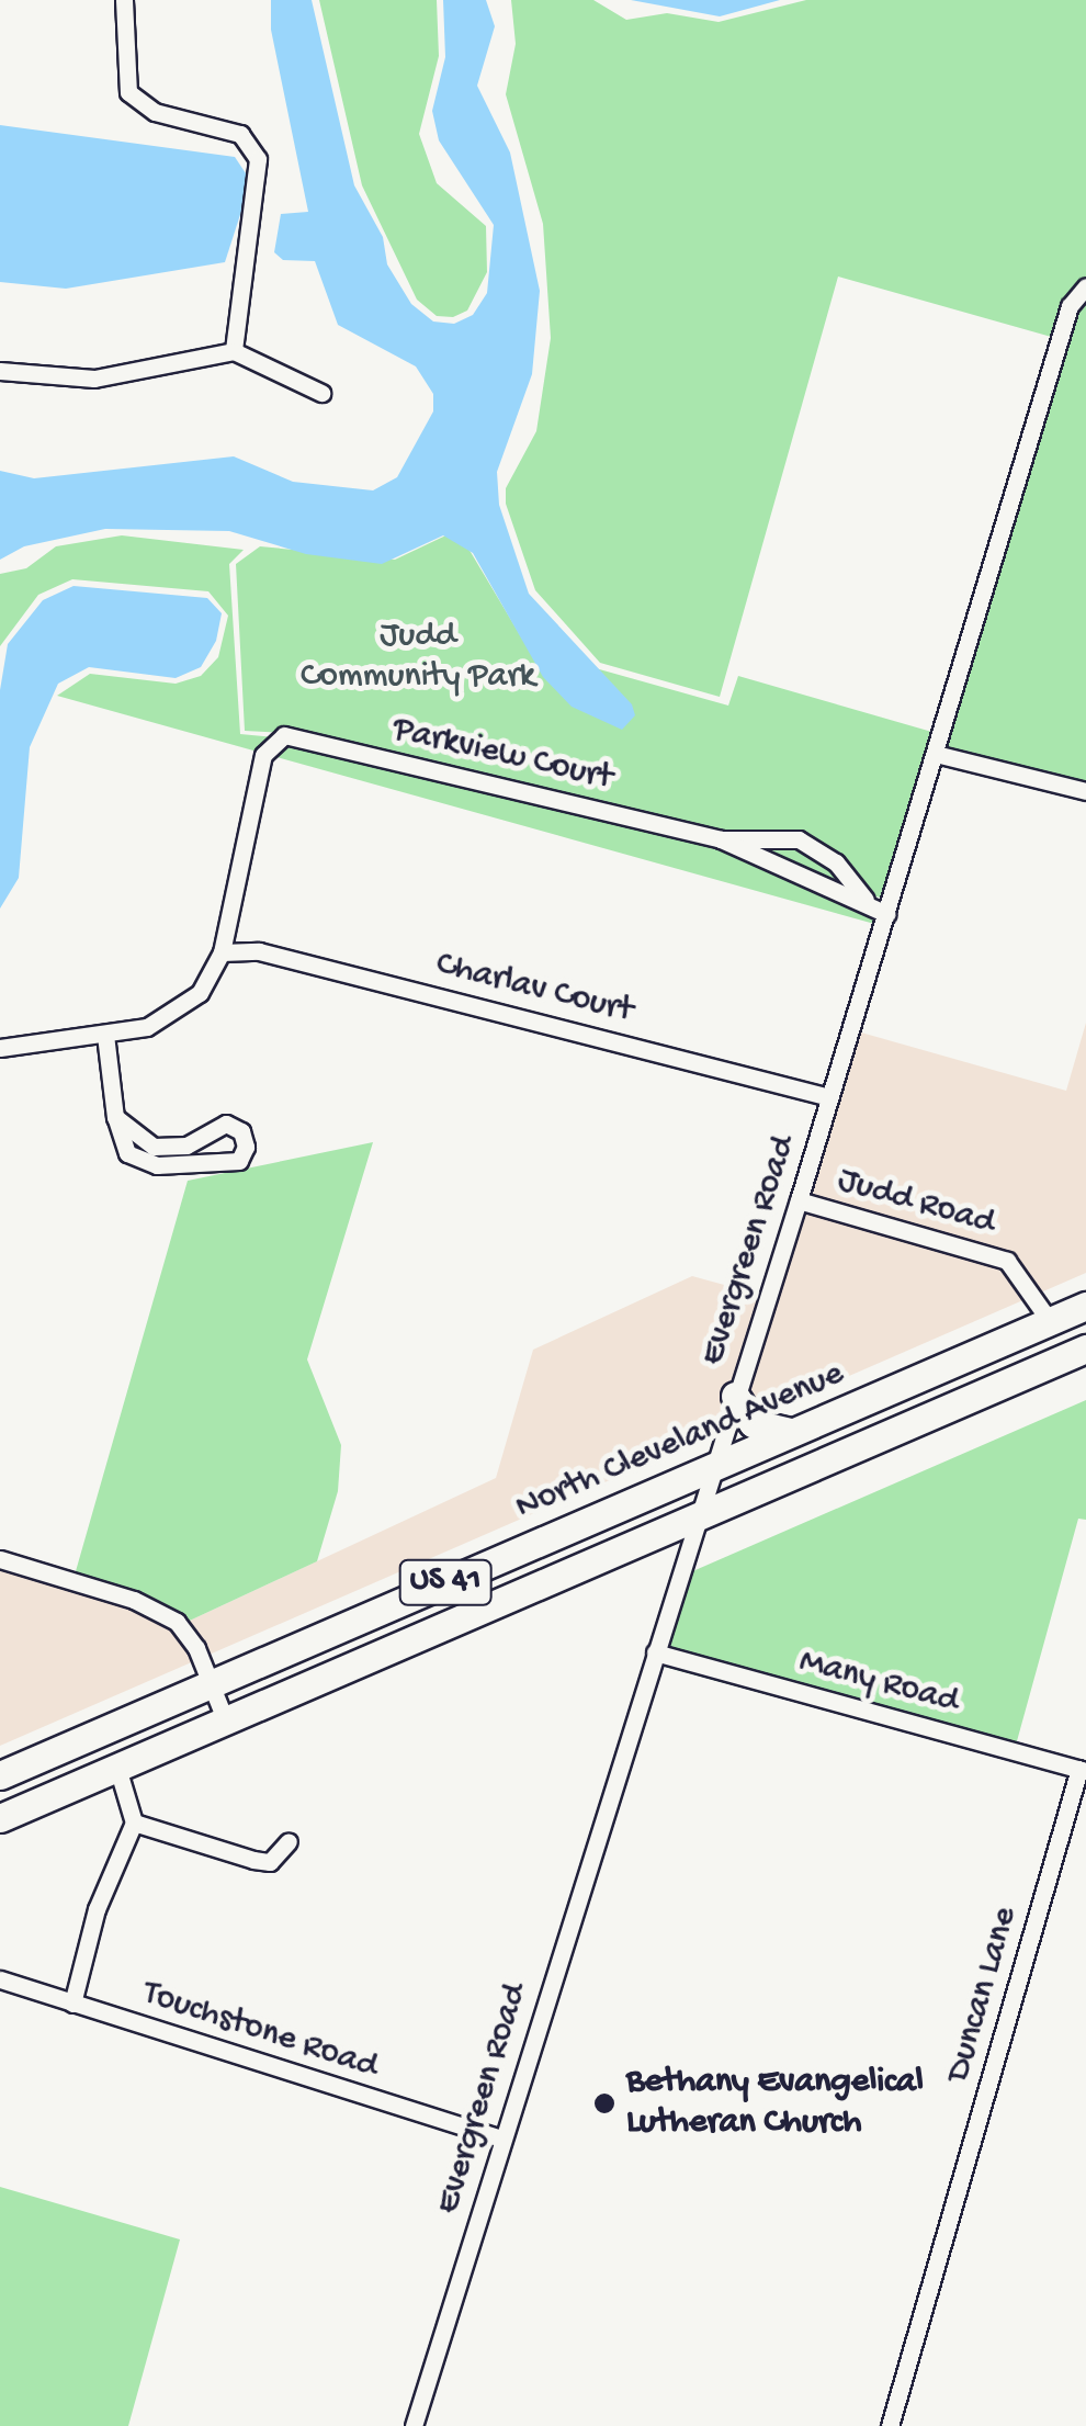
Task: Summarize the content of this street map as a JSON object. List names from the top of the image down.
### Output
{
  "streets": {
    "main road": ["North Cleveland Avenue", "US 41"],
    "street": [
      "Parkview Court",
      "Charlav Court",
      "Judd Road",
      "Evergreen Road",
      "Many Road",
      "Duncan Lane",
      "Touchstone Road"
    ]
  },
  "crossings": [
    ["Parkview Court", "Charlav Court"],
    ["Parkview Court", "Evergreen Road"],
    ["Charlav Court", "Evergreen Road"],
    ["Judd Road", "Evergreen Road"],
    ["Judd Road", "North Cleveland Avenue"],
    ["Evergreen Road", "North Cleveland Avenue"],
    ["Evergreen Road", "Many Road"],
    ["Evergreen Road", "Touchstone Road"],
    ["Many Road", "Duncan Lane"]
  ],
  "parks": ["Judd Community Park"],
  "places": ["Bethany Evangelical Lutheran Church"]
}
